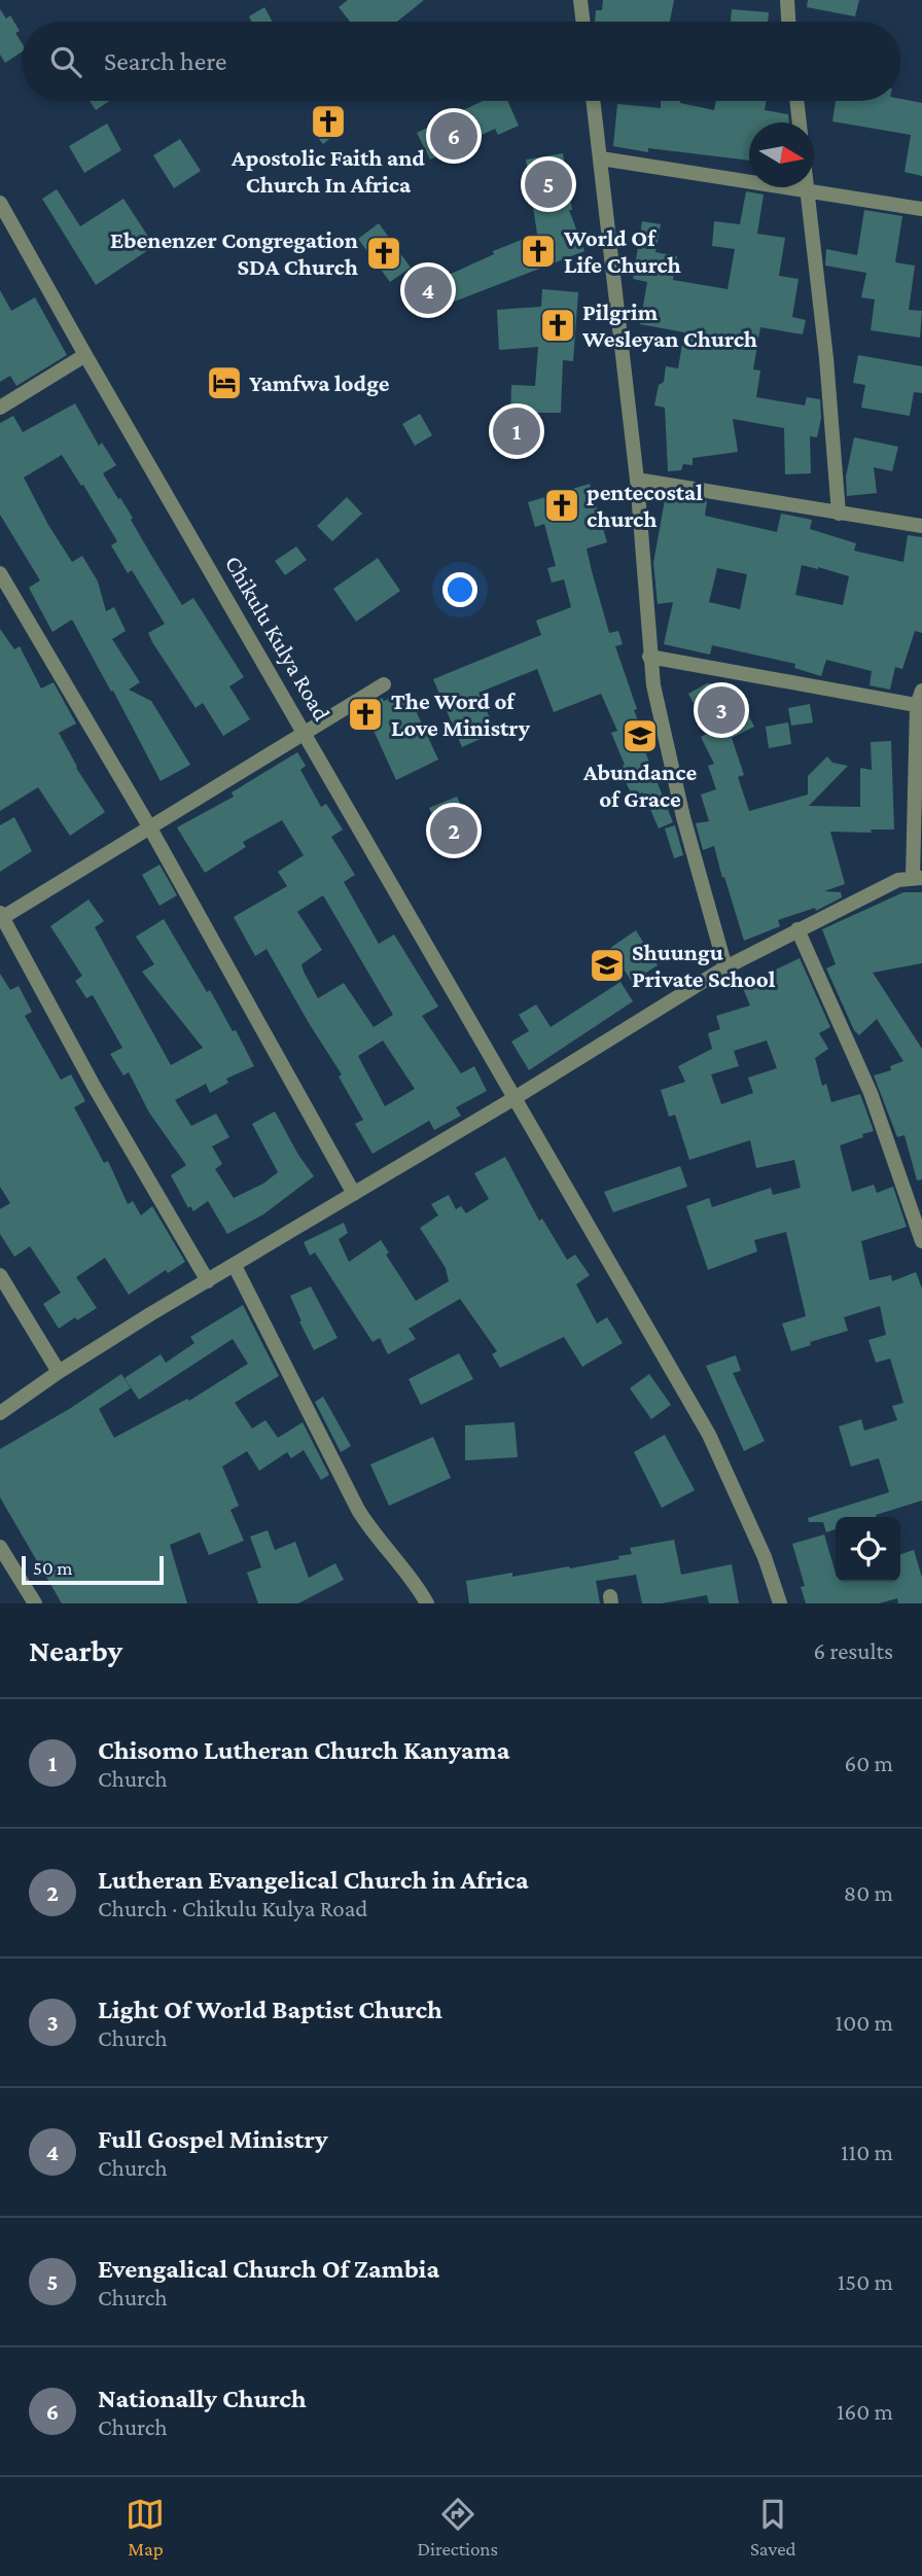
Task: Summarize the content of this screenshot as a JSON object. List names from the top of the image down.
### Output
{
  "streets": {
    "street": ["Chikulu Kulya Road"]
  },
  "places": {
    "church": [
      "Apostolic Faith and Church In Africa",
      "World Of Life Church",
      "Ebenenzer Congregation SDA Church",
      "Pilgrim Wesleyan Church",
      "pentecostal church",
      "The Word of Love Ministry"
    ],
    "hotel": ["Yamfwa lodge"],
    "school or university": ["Abundance of Grace", "Shuungu Private School"]
  },
  "scale_bar": "50 m",
  "north": "right",
  "page": {
    "search": "Search here",
    "pins": [
      "6",
      "5",
      "4",
      "1",
      "3",
      "2"
    ],
    "scale": "50 m",
    "heading": ["Nearby", "6 results"],
    "list": [
      {
        "mark": "1",
        "name": "Chisomo Lutheran Church Kanyama",
        "note": "Church",
        "value": "60 m"
      },
      {
        "mark": "2",
        "name": "Lutheran Evangelical Church in Africa",
        "note": "Church · Chikulu Kulya Road",
        "value": "80 m"
      },
      {
        "mark": "3",
        "name": "Light Of World Baptist Church",
        "note": "Church",
        "value": "100 m"
      },
      {
        "mark": "4",
        "name": "Full Gospel Ministry",
        "note": "Church",
        "value": "110 m"
      },
      {
        "mark": "5",
        "name": "Evengalical Church Of Zambia",
        "note": "Church",
        "value": "150 m"
      },
      {
        "mark": "6",
        "name": "Nationally Church",
        "note": "Church",
        "value": "160 m"
      }
    ],
    "nav": ["Map", "Directions", "Saved"]
  }
}
